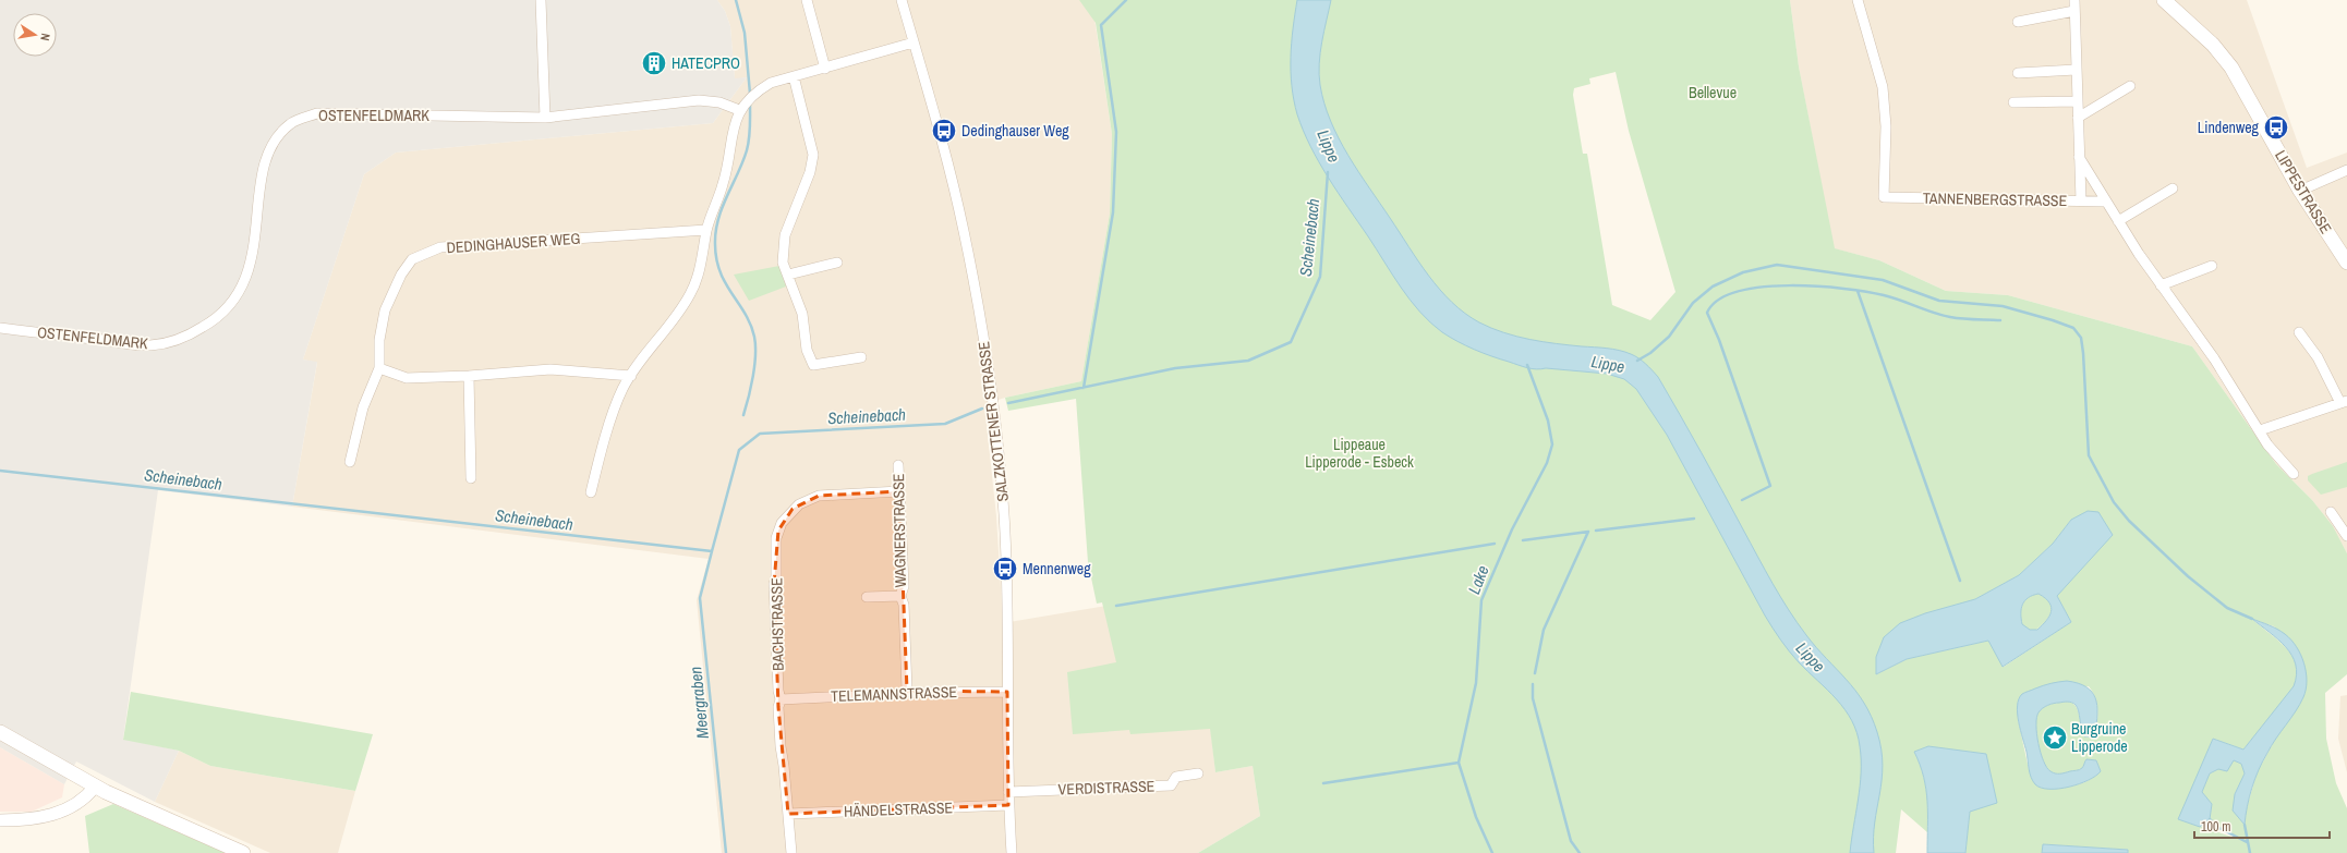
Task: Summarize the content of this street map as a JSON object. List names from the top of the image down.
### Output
{
  "streets": {
    "main road": ["LIPPESTRASSE"],
    "street": [
      "OSTENFELDMARK",
      "TANNENBERGSTRASSE",
      "DEDINGHAUSER WEG",
      "SALZKOTTENER STRASSE",
      "WAGNERSTRASSE",
      "BACHSTRASSE",
      "TELEMANNSTRASSE",
      "VERDISTRASSE",
      "HÄNDELSTRASSE"
    ]
  },
  "crossings": [
    ["SALZKOTTENER STRASSE", "TELEMANNSTRASSE"],
    ["SALZKOTTENER STRASSE", "VERDISTRASSE"],
    ["SALZKOTTENER STRASSE", "HÄNDELSTRASSE"],
    ["WAGNERSTRASSE", "BACHSTRASSE"],
    ["WAGNERSTRASSE", "TELEMANNSTRASSE"],
    ["BACHSTRASSE", "TELEMANNSTRASSE"],
    ["BACHSTRASSE", "HÄNDELSTRASSE"]
  ],
  "water": [
    "Lippe",
    "Scheinebach",
    "Lake",
    "Meergraben"
  ],
  "parks": ["Bellevue", "Lippeaue Lipperode - Esbeck"],
  "places": {
    "building": ["HATECPRO"],
    "bus stop": ["Lindenweg", "Dedinghauser Weg", "Mennenweg"],
    "place": ["Burgruine Lipperode"]
  },
  "scale_bar": "100 m",
  "north": "right"
}
